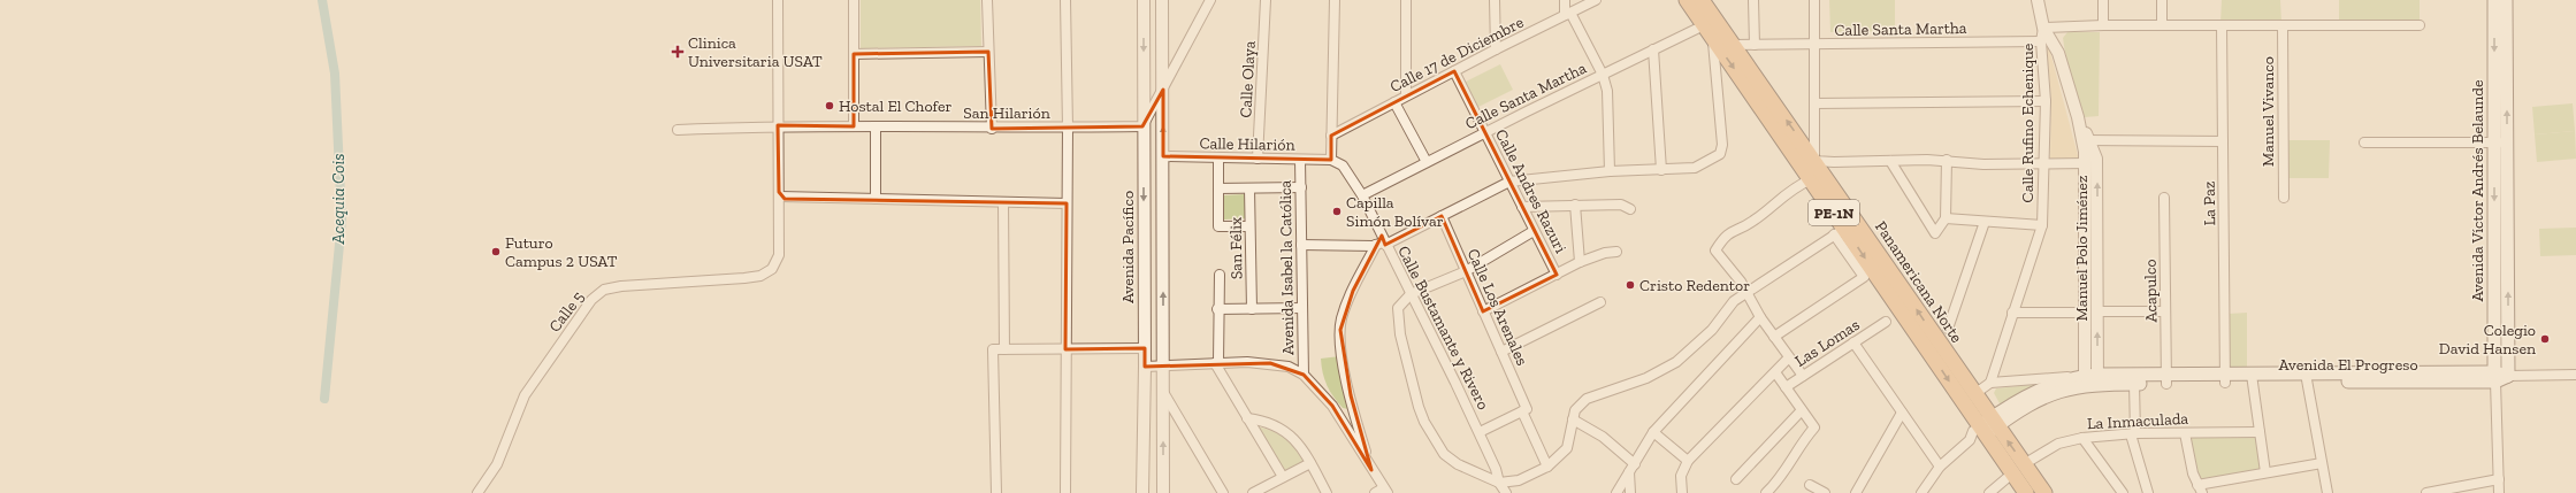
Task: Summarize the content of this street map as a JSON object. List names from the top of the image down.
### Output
{
  "streets": {
    "highway": ["PE-1N", "Panamericana Norte"],
    "main road": ["Avenida Víctor Andrés Belaunde", "Avenida El Progreso"],
    "street": [
      "Calle Santa Martha",
      "Calle 17 de Diciembre",
      "Calle Olaya",
      "Manuel Vivanco",
      "San Hilarión",
      "Calle Rufino Echenique",
      "Calle Hilarión",
      "Calle Andres Razuri",
      "La Paz",
      "Avenida Pacífico",
      "San Félix",
      "Manuel Polo Jiménez",
      "Avenida Isabel la Católica",
      "Acapulco",
      "Calle Los Arenales",
      "Calle 5",
      "Calle Bustamante y Rivero",
      "Las Lomas",
      "La Inmaculada"
    ]
  },
  "crossings": [
    ["Calle Santa Martha", "Calle Rufino Echenique"],
    ["Calle Santa Martha", "Calle Andres Razuri"],
    ["Calle Santa Martha", "Panamericana Norte"],
    ["Calle Santa Martha", "Calle Bustamante y Rivero"],
    ["Calle 17 de Diciembre", "Calle Andres Razuri"],
    ["Calle Olaya", "Calle Hilarión"],
    ["San Hilarión", "Avenida Pacífico"],
    ["San Hilarión", "Calle 5"],
    ["Calle Rufino Echenique", "Manuel Polo Jiménez"],
    ["Calle Rufino Echenique", "Avenida El Progreso"],
    ["Calle Hilarión", "Avenida Isabel la Católica"],
    ["Calle Hilarión", "Calle Bustamante y Rivero"],
    ["Avenida Víctor Andrés Belaunde", "Avenida El Progreso"],
    ["La Paz", "Avenida El Progreso"],
    ["Avenida Pacífico", "Avenida Isabel la Católica"],
    ["Manuel Polo Jiménez", "Avenida El Progreso"],
    ["Panamericana Norte", "Avenida El Progreso"],
    ["Panamericana Norte", "La Inmaculada"],
    ["Acapulco", "Avenida El Progreso"]
  ],
  "water": ["Acequia Cois"],
  "places": {
    "health": ["Clinica Universitaria USAT"],
    "other": [
      "Hostal El Chofer",
      "Capilla Simón Bolívar",
      "Futuro Campus 2 USAT",
      "Cristo Redentor",
      "Colegio David Hansen"
    ]
  }
}
